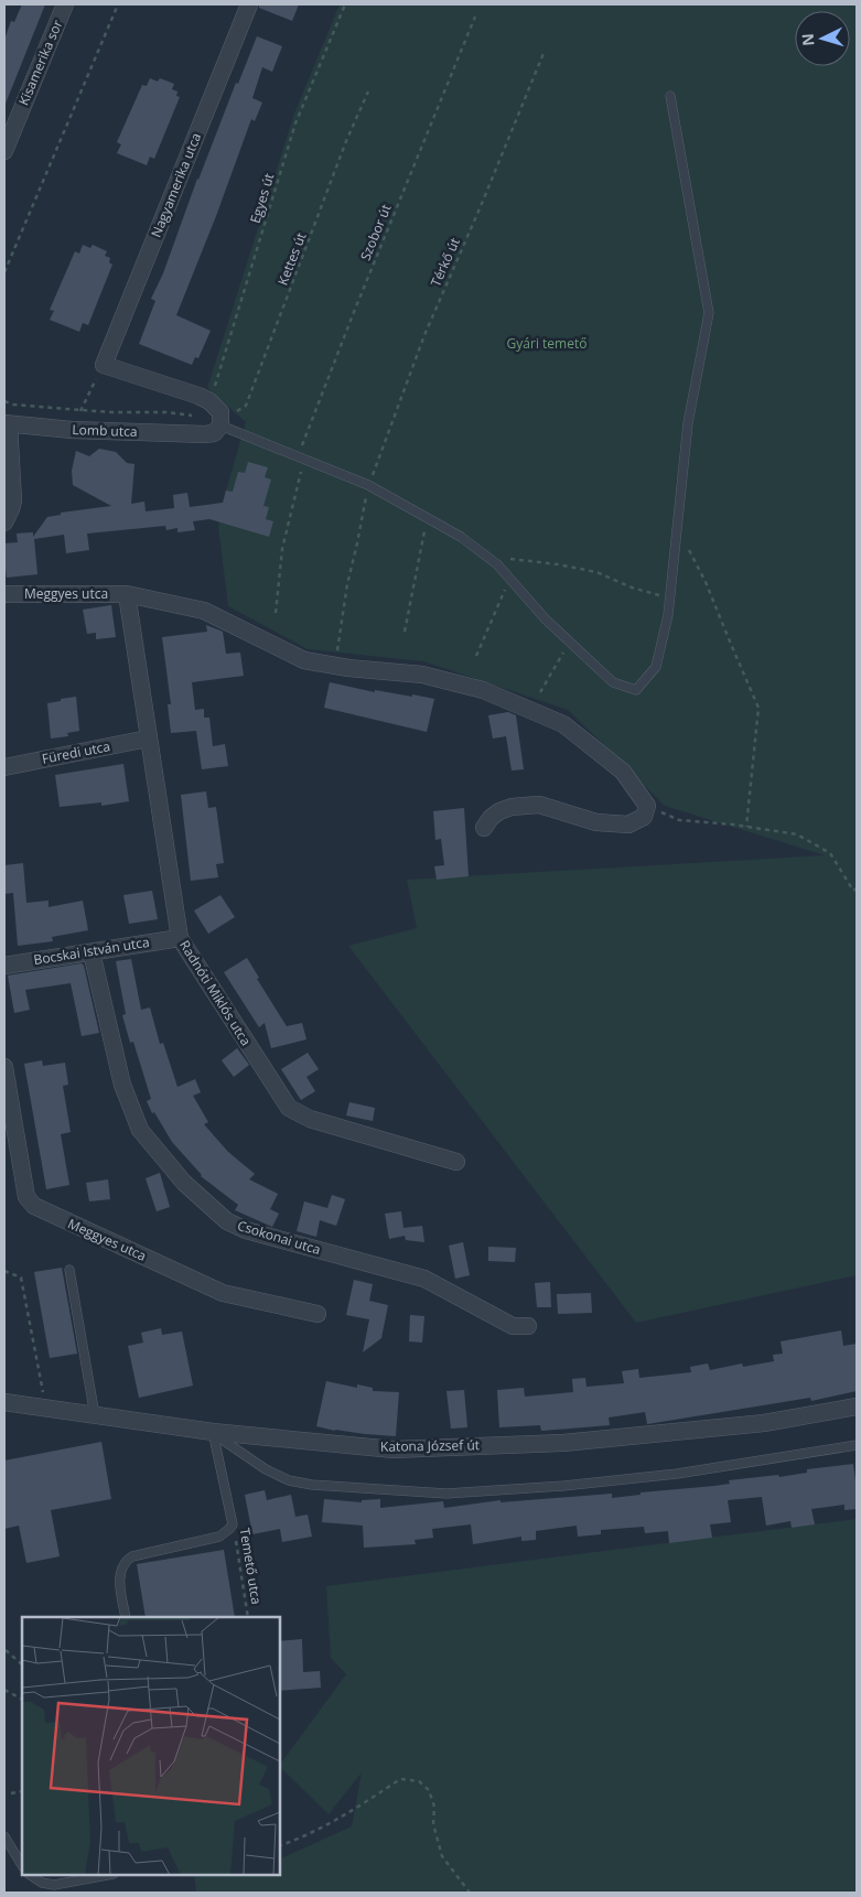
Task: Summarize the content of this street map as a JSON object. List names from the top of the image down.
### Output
{
  "streets": {
    "street": [
      "Kisamerika sor",
      "Nagyamerika utca",
      "Lomb utca",
      "Meggyes utca",
      "Füredi utca",
      "Bocskai István utca",
      "Radnóti Miklós utca",
      "Csokonai utca",
      "Katona József út"
    ],
    "path": [
      "Egyes út",
      "Szobor út",
      "Kettes út",
      "Térkő út",
      "Temető utca"
    ]
  },
  "crossings": [
    ["Kettes út", "Lomb utca"],
    ["Térkő út", "Meggyes utca"],
    ["Meggyes utca", "Radnóti Miklós utca"],
    ["Füredi utca", "Radnóti Miklós utca"],
    ["Bocskai István utca", "Radnóti Miklós utca"],
    ["Bocskai István utca", "Csokonai utca"]
  ],
  "parks": ["Gyári temető"],
  "north": "left"
}
